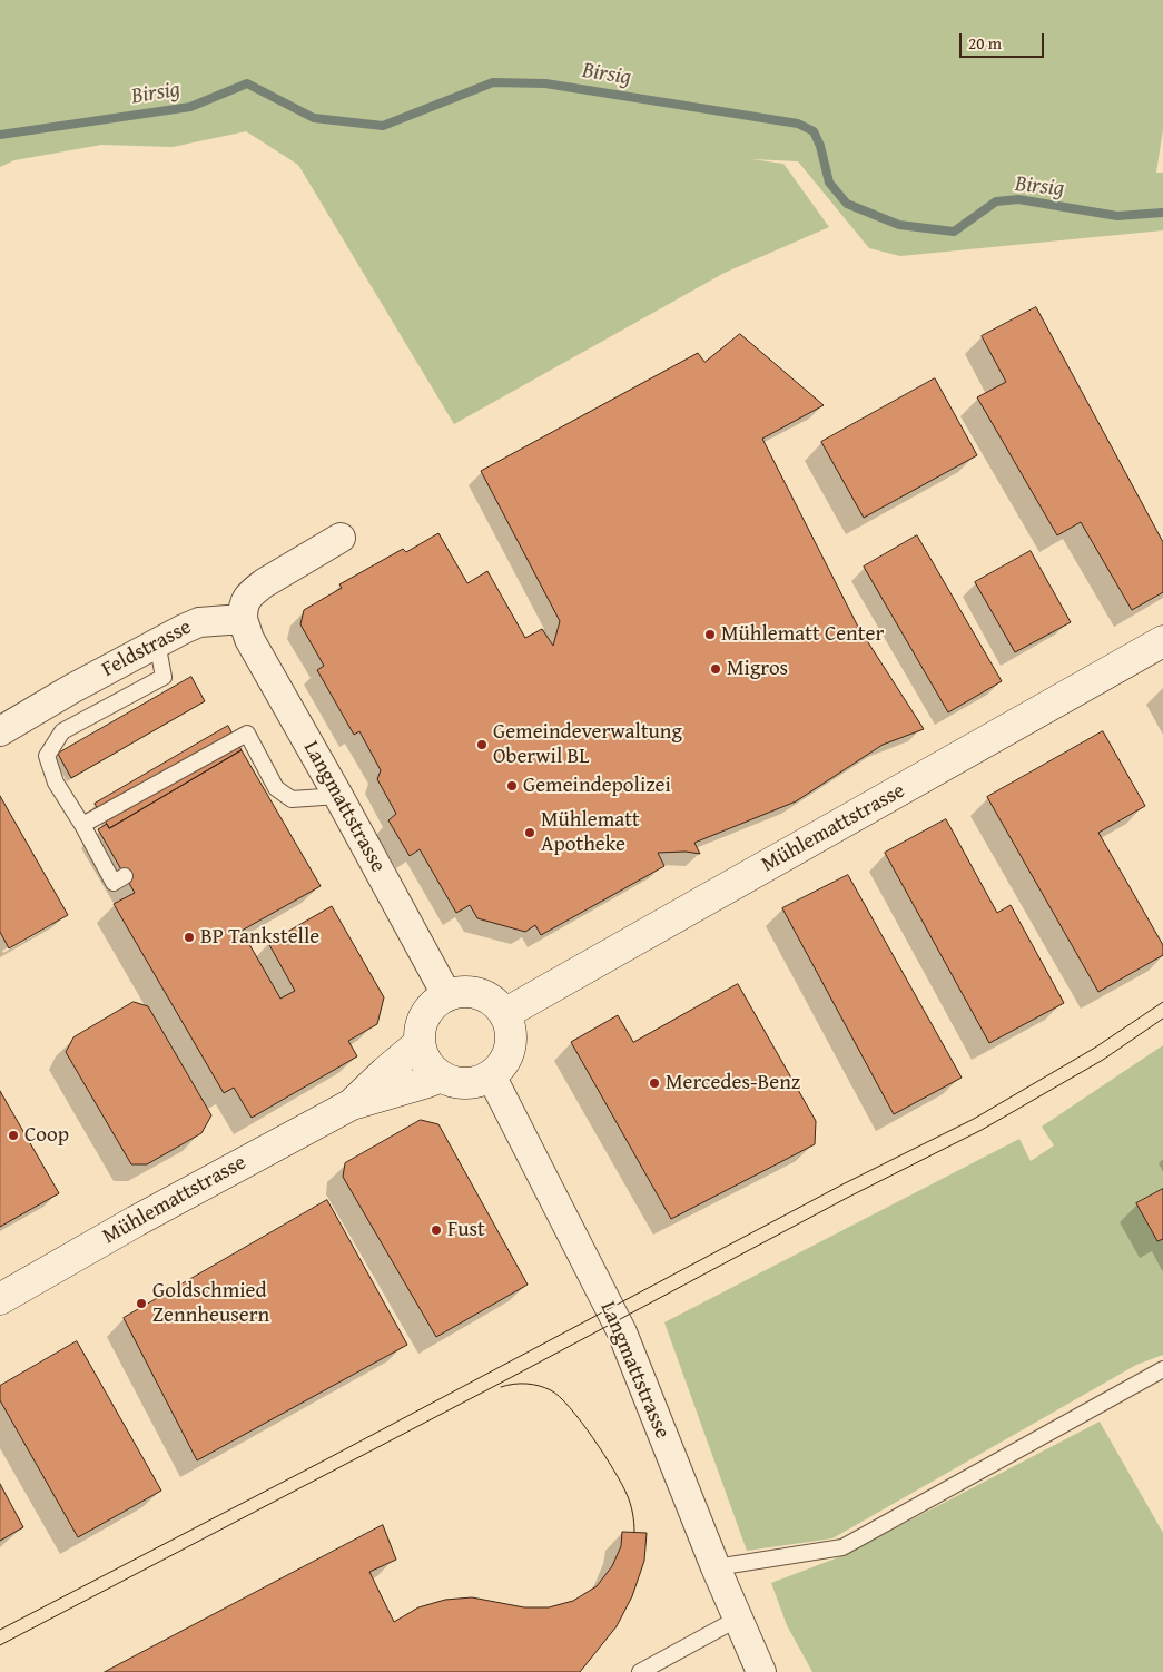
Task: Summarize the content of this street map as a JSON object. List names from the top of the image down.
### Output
{
  "streets": {
    "main road": ["Mühlemattstrasse"],
    "street": ["Feldstrasse", "Langmattstrasse"]
  },
  "crossings": [
    ["Feldstrasse", "Langmattstrasse"],
    ["Langmattstrasse", "Mühlemattstrasse"]
  ],
  "water": ["Birsig"],
  "places": [
    "Mühlematt Center",
    "Migros",
    "Gemeindeverwaltung Oberwil BL",
    "Gemeindepolizei",
    "Mühlematt Apotheke",
    "BP Tankstelle",
    "Mercedes-Benz",
    "Coop",
    "Fust",
    "Goldschmied Zennheusern"
  ],
  "scale_bar": "20 m"
}
